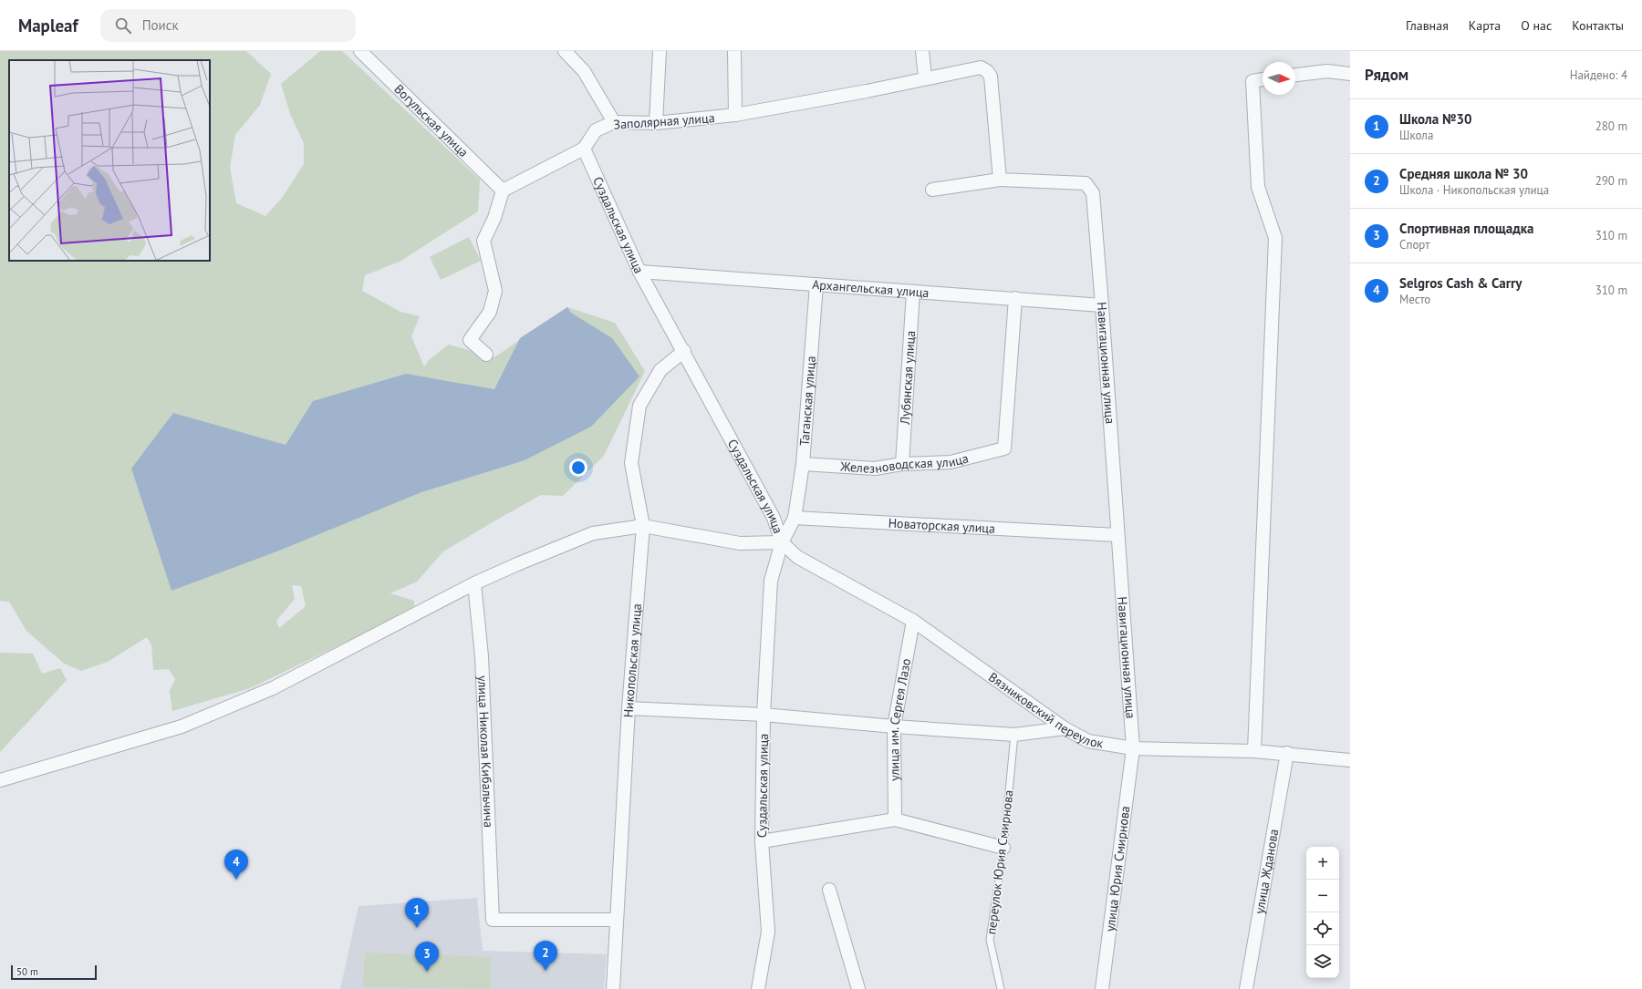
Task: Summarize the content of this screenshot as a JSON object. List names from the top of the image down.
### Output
{
  "streets": {
    "street": [
      "Вогульская улица",
      "Заполярная улица",
      "Суздальская улица",
      "Архангельская улица",
      "Навигационная улица",
      "Лубянская улица",
      "Таганская улица",
      "Железноводская улица",
      "Новаторская улица",
      "Никопольская улица",
      "Вязниковский переулок",
      "улица им. Сергея Лазо",
      "улица Николая Кибальчича",
      "улица Юрия Смирнова",
      "улица Жданова"
    ],
    "lane": ["переулок Юрия Смирнова"]
  },
  "crossings": [
    ["Вогульская улица", "Заполярная улица"],
    ["Заполярная улица", "Суздальская улица"],
    ["Заполярная улица", "Навигационная улица"],
    ["Суздальская улица", "Архангельская улица"],
    ["Суздальская улица", "Никопольская улица"],
    ["Суздальская улица", "Вязниковский переулок"],
    ["Архангельская улица", "Навигационная улица"],
    ["Архангельская улица", "Лубянская улица"],
    ["Архангельская улица", "Таганская улица"],
    ["Архангельская улица", "Железноводская улица"],
    ["Навигационная улица", "Новаторская улица"],
    ["Навигационная улица", "Вязниковский переулок"],
    ["Навигационная улица", "улица Юрия Смирнова"],
    ["Лубянская улица", "Железноводская улица"],
    ["Таганская улица", "Железноводская улица"],
    ["Таганская улица", "Новаторская улица"],
    ["Никопольская улица", "улица Николая Кибальчича"],
    ["Вязниковский переулок", "улица им. Сергея Лазо"],
    ["Вязниковский переулок", "улица Юрия Смирнова"],
    ["Вязниковский переулок", "улица Жданова"]
  ],
  "scale_bar": "50 m",
  "north": "right",
  "page": {
    "header": "Mapleaf",
    "search": "Поиск",
    "nav": [
      "Главная",
      "Карта",
      "О нас",
      "Контакты"
    ],
    "heading": ["Рядом", "Найдено: 4"],
    "list": [
      {
        "mark": "1",
        "name": "Школа №30",
        "note": "Школа",
        "value": "280 m"
      },
      {
        "mark": "2",
        "name": "Средняя школа № 30",
        "note": "Школа · Никопольская улица",
        "value": "290 m"
      },
      {
        "mark": "3",
        "name": "Спортивная площадка",
        "note": "Спорт",
        "value": "310 m"
      },
      {
        "mark": "4",
        "name": "Selgros Cash & Carry",
        "note": "Место",
        "value": "310 m"
      }
    ],
    "map_buttons": ["+", "−"],
    "pins": [
      "4",
      "1",
      "2",
      "3"
    ],
    "scale": "50 m"
  }
}
